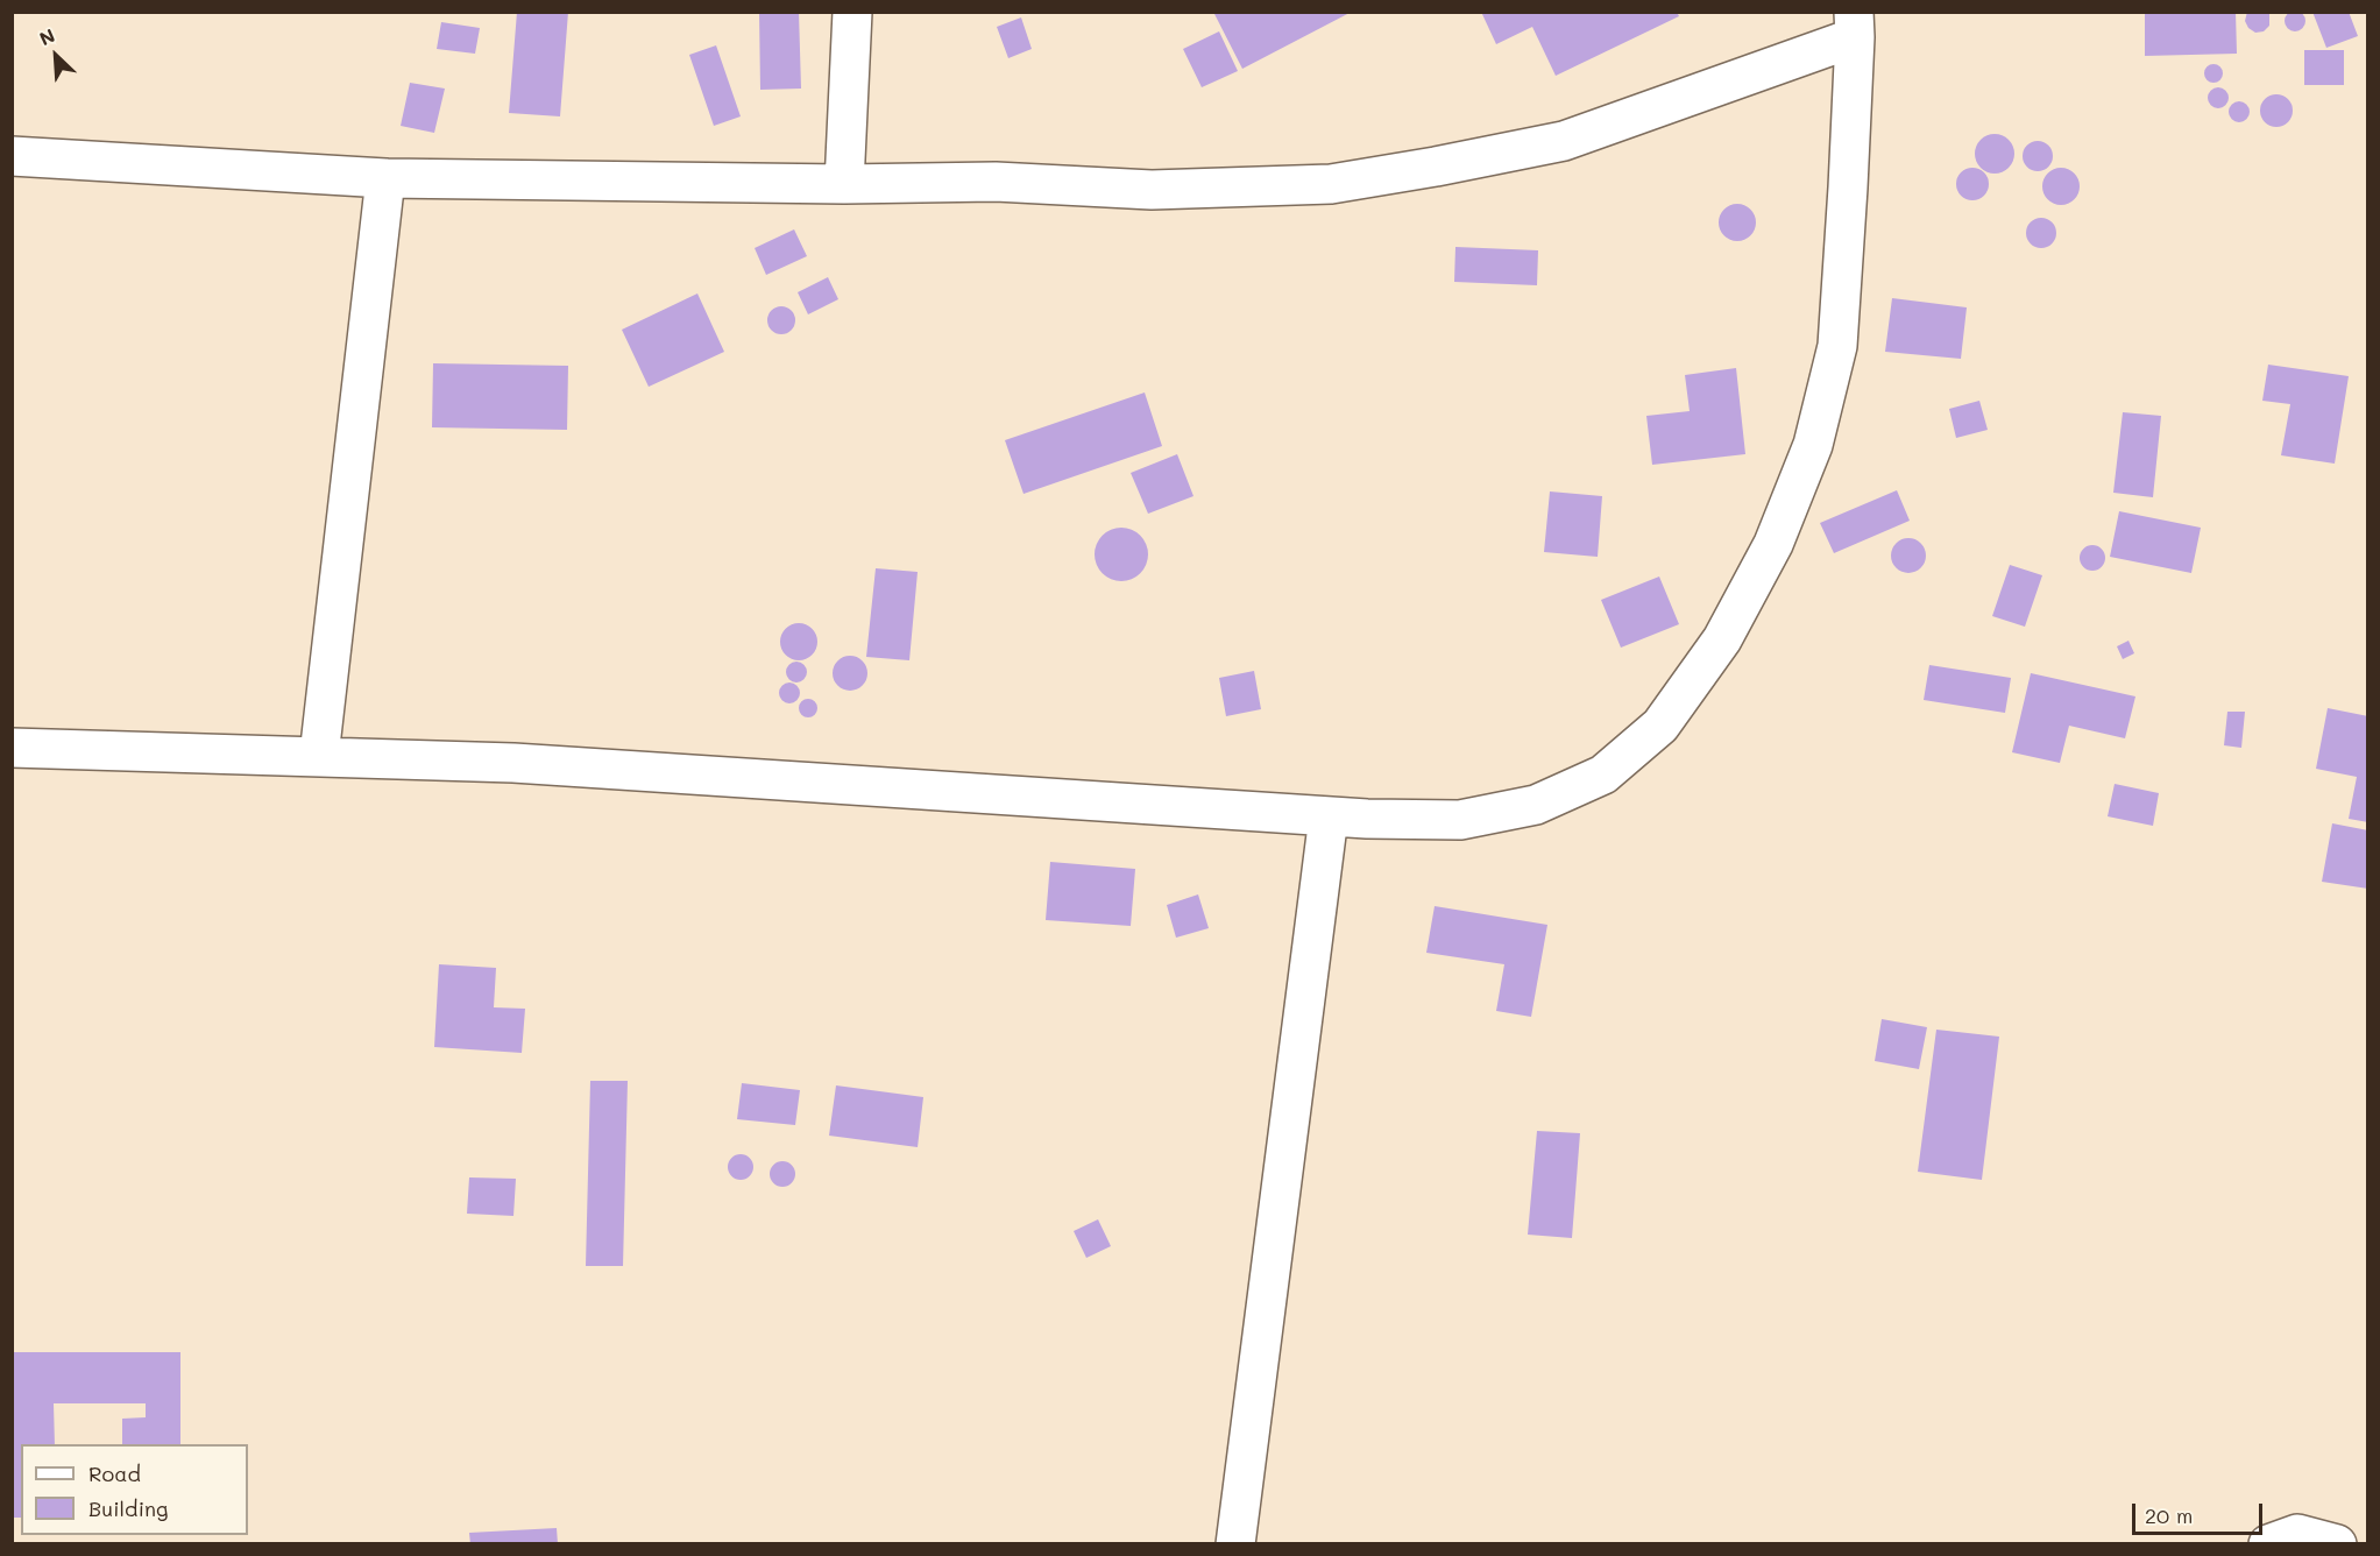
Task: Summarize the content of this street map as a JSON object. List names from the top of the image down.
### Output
{
  "legend": ["Road", "Building"],
  "scale_bar": "20 m",
  "north": "top left"
}
